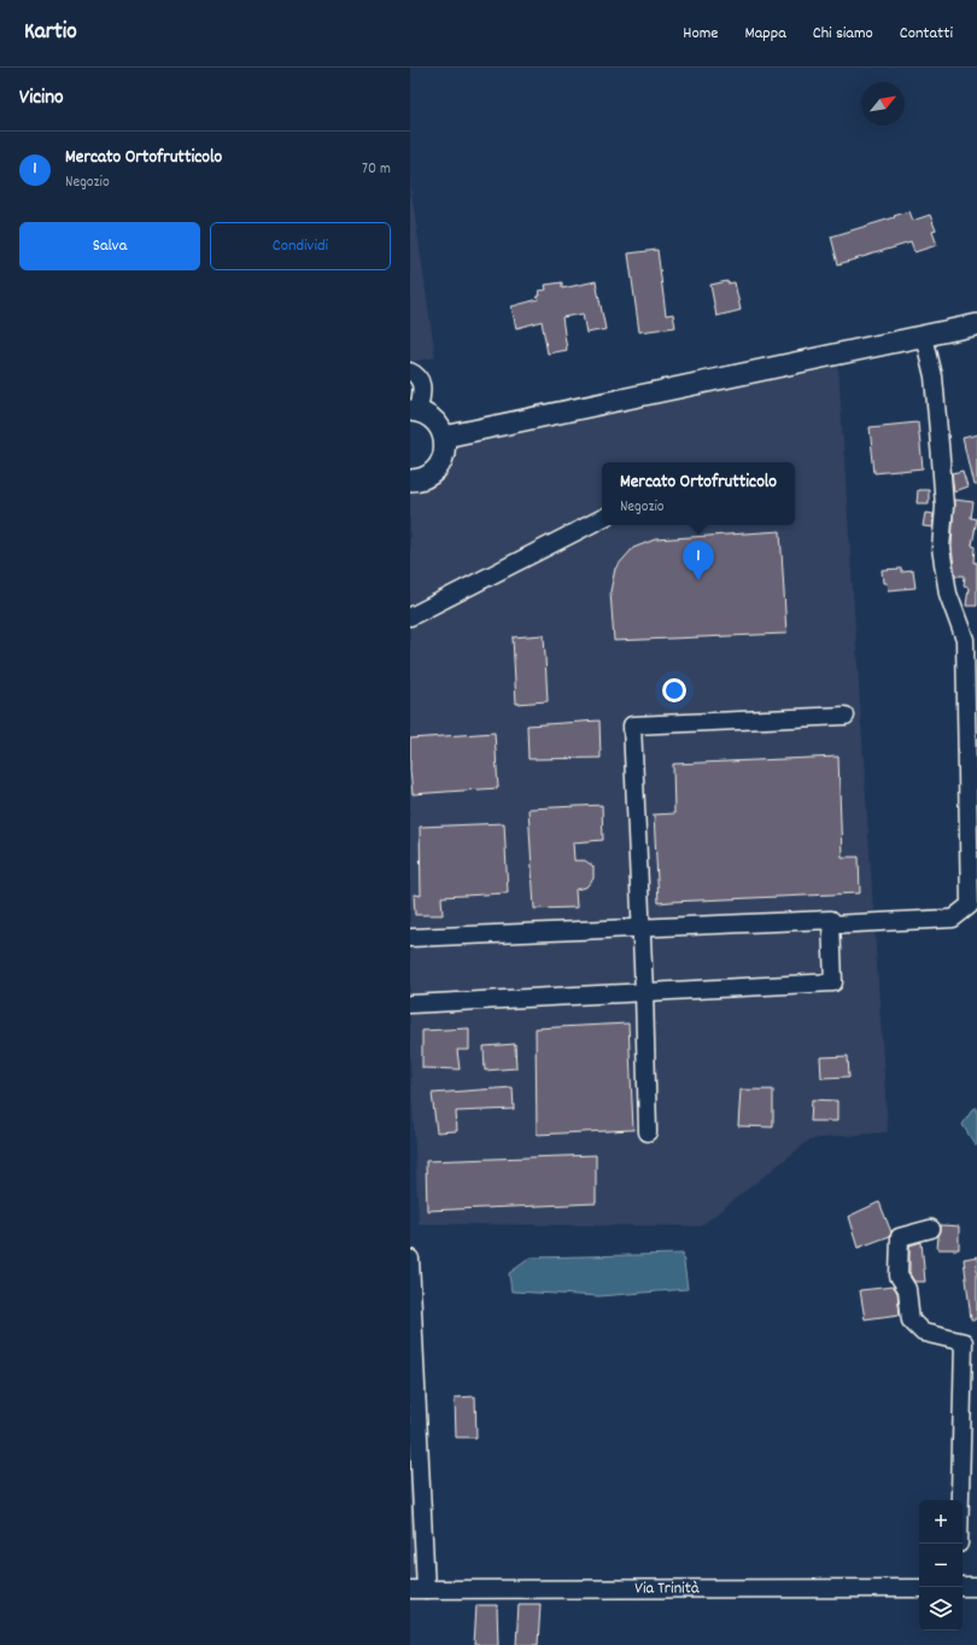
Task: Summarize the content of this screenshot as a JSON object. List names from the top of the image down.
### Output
{
  "streets": {
    "street": ["Via Trinità"]
  },
  "north": "top right",
  "page": {
    "header": "Kartio",
    "nav": [
      "Home",
      "Mappa",
      "Chi siamo",
      "Contatti"
    ],
    "heading": "Vicino",
    "list": [
      {
        "mark": "1",
        "name": "Mercato Ortofrutticolo",
        "note": "Negozio",
        "value": "70 m"
      }
    ],
    "buttons": ["Salva", "Condividi"],
    "popup": ["Mercato Ortofrutticolo", "Negozio"],
    "pins": "1",
    "map_buttons": ["+", "−"]
  }
}
